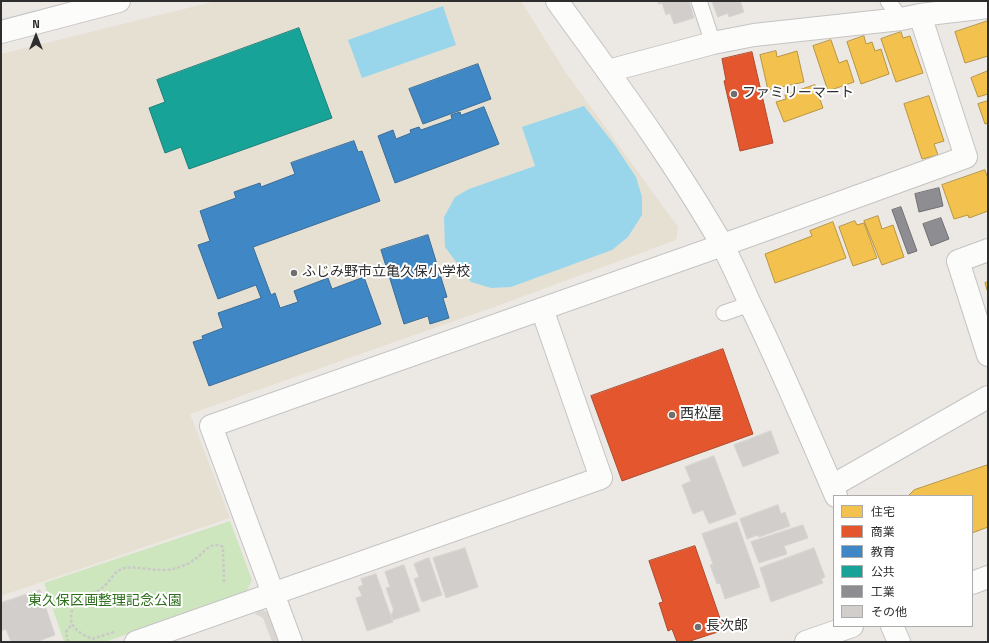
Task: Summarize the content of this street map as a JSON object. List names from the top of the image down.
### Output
{
  "parks": ["東久保区画整理記念公園"],
  "places": [
    "ファミリーマート",
    "ふじみ野市立亀久保小学校",
    "西松屋",
    "長次郎"
  ],
  "legend": [
    "住宅",
    "商業",
    "教育",
    "公共",
    "工業",
    "その他"
  ],
  "north": "top"
}
